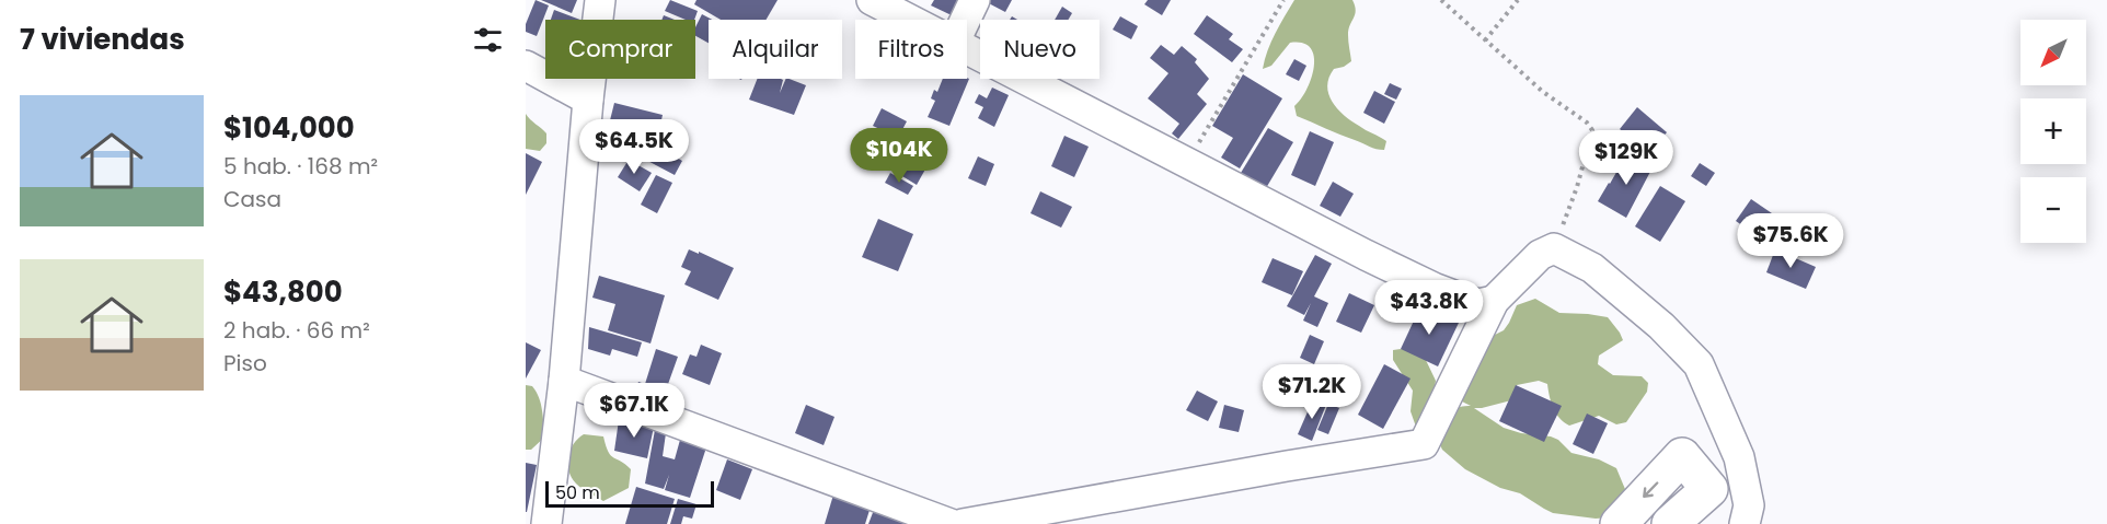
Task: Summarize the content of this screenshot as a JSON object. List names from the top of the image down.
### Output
{
  "scale_bar": "50 m",
  "north": "bottom left",
  "page": {
    "heading": "7 viviendas",
    "map_buttons": ["+", "−"],
    "chip": [
      "Comprar",
      "Alquilar",
      "Filtros",
      "Nuevo"
    ],
    "list": [
      {
        "name": "$104,000",
        "note": "5 hab. · 168 m² · Casa"
      },
      {
        "name": "$43,800",
        "note": "2 hab. · 66 m² · Piso"
      }
    ],
    "price": [
      "$64.5K",
      "$104K",
      "$129K",
      "$75.6K",
      "$43.8K",
      "$71.2K",
      "$67.1K"
    ],
    "scale": "50 m"
  }
}
